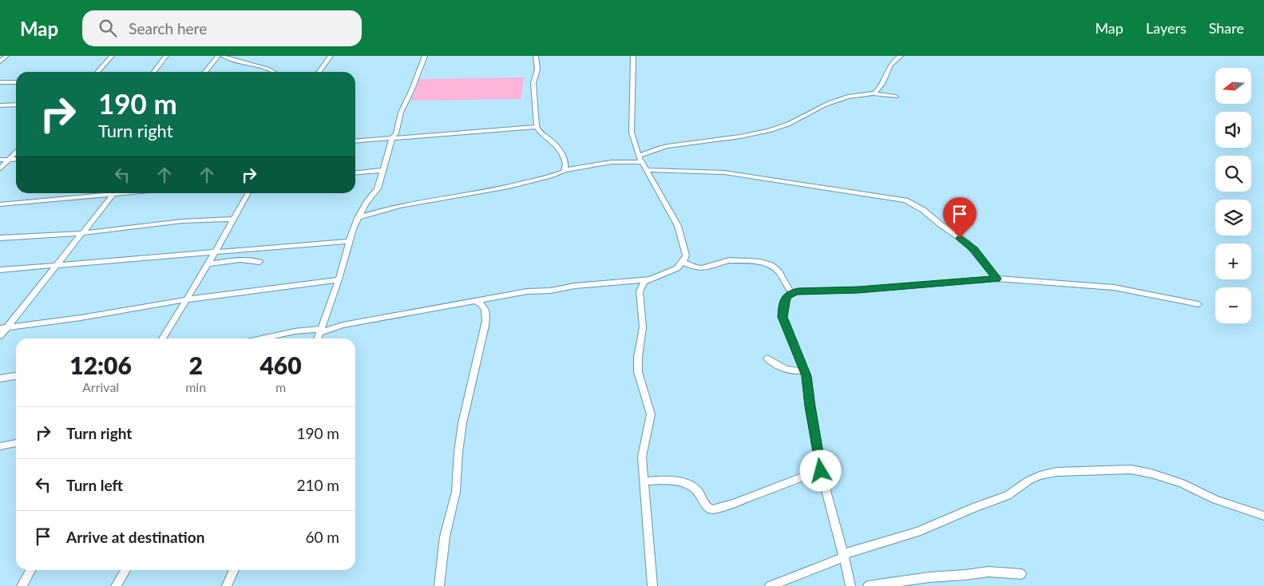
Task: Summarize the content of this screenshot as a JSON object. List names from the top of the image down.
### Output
{
  "north": "left",
  "page": {
    "header": "Map",
    "search": "Search here",
    "nav": ["Map", "Layers", "Share"],
    "map_buttons": ["+", "−"],
    "turn": ["190 m", "Turn right"],
    "eta": [
      "12:06",
      "Arrival",
      "2",
      "min",
      "460",
      "m"
    ],
    "list": [
      {
        "name": "Turn right",
        "value": "190 m"
      },
      {
        "name": "Turn left",
        "value": "210 m"
      },
      {
        "name": "Arrive at destination",
        "value": "60 m"
      }
    ]
  }
}
